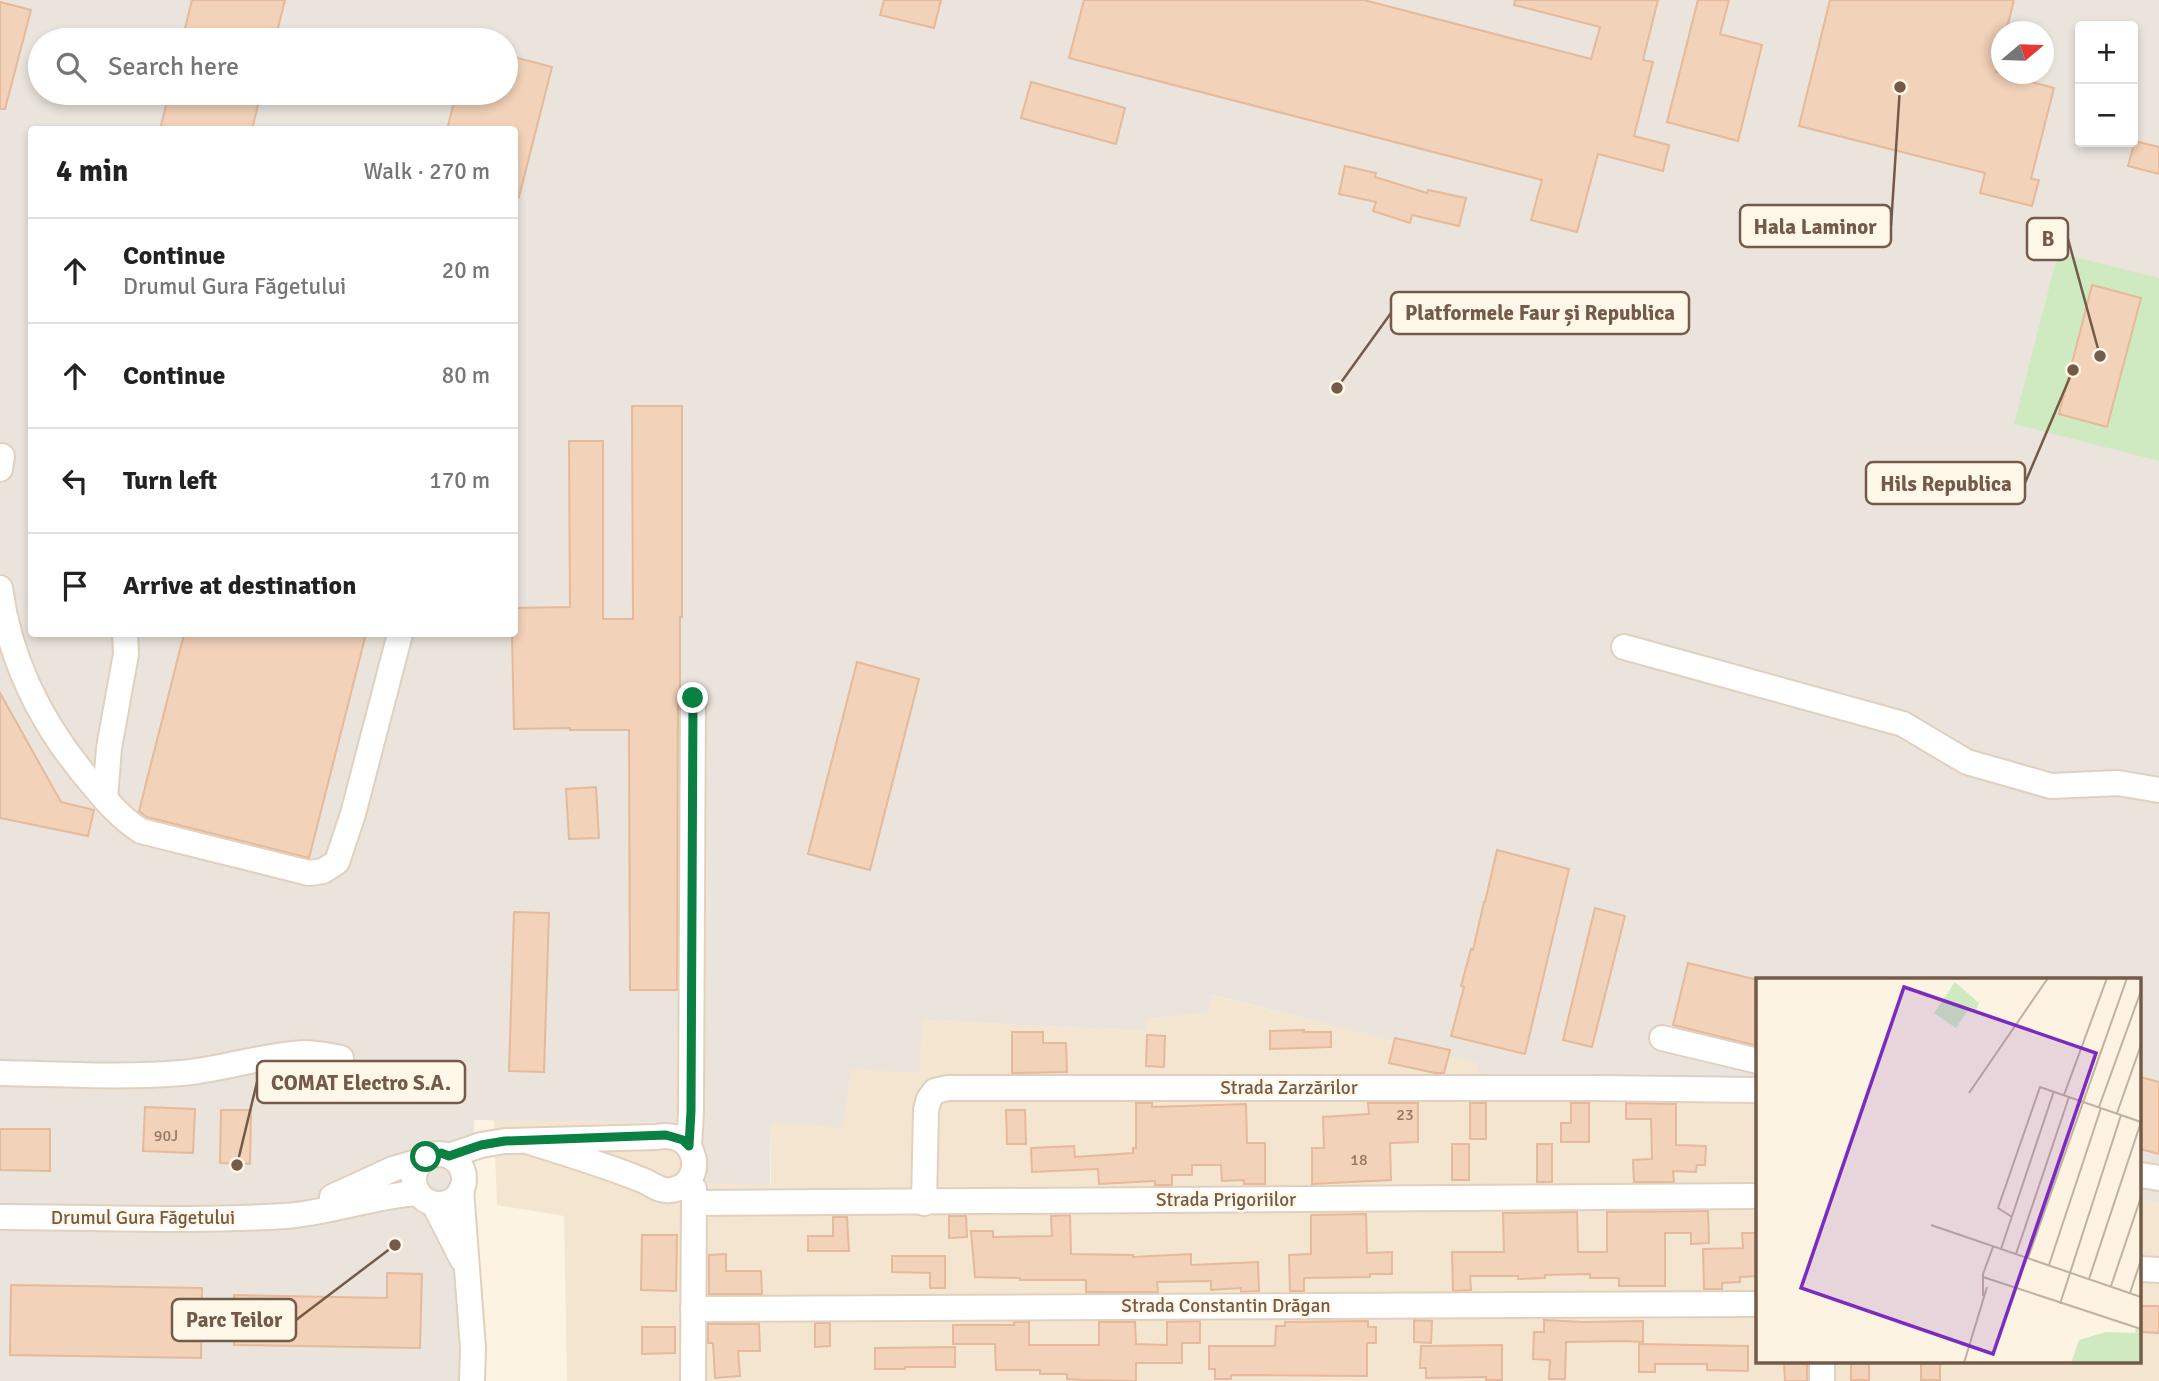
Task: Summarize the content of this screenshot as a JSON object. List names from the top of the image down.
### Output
{
  "streets": {
    "street": [
      "Strada Zarzărilor",
      "Strada Prigoriilor",
      "Drumul Gura Făgetului",
      "Strada Constantin Drăgan"
    ]
  },
  "crossings": [
    ["Strada Zarzărilor", "Strada Prigoriilor"]
  ],
  "places": [
    "Hala Laminor",
    "B",
    "Hils Republica",
    "Platformele Faur și Republica",
    "COMAT Electro S.A.",
    "Parc Teilor"
  ],
  "house_numbers": ["23", "90J", "18"],
  "north": "right",
  "page": {
    "map_buttons": ["+", "−"],
    "search": "Search here",
    "heading": ["4 min", "Walk · 270 m"],
    "list": [
      ["Continue", "Drumul Gura Făgetului", "20 m"],
      ["Continue", "80 m"],
      ["Turn left", "170 m"],
      "Arrive at destination"
    ]
  }
}
